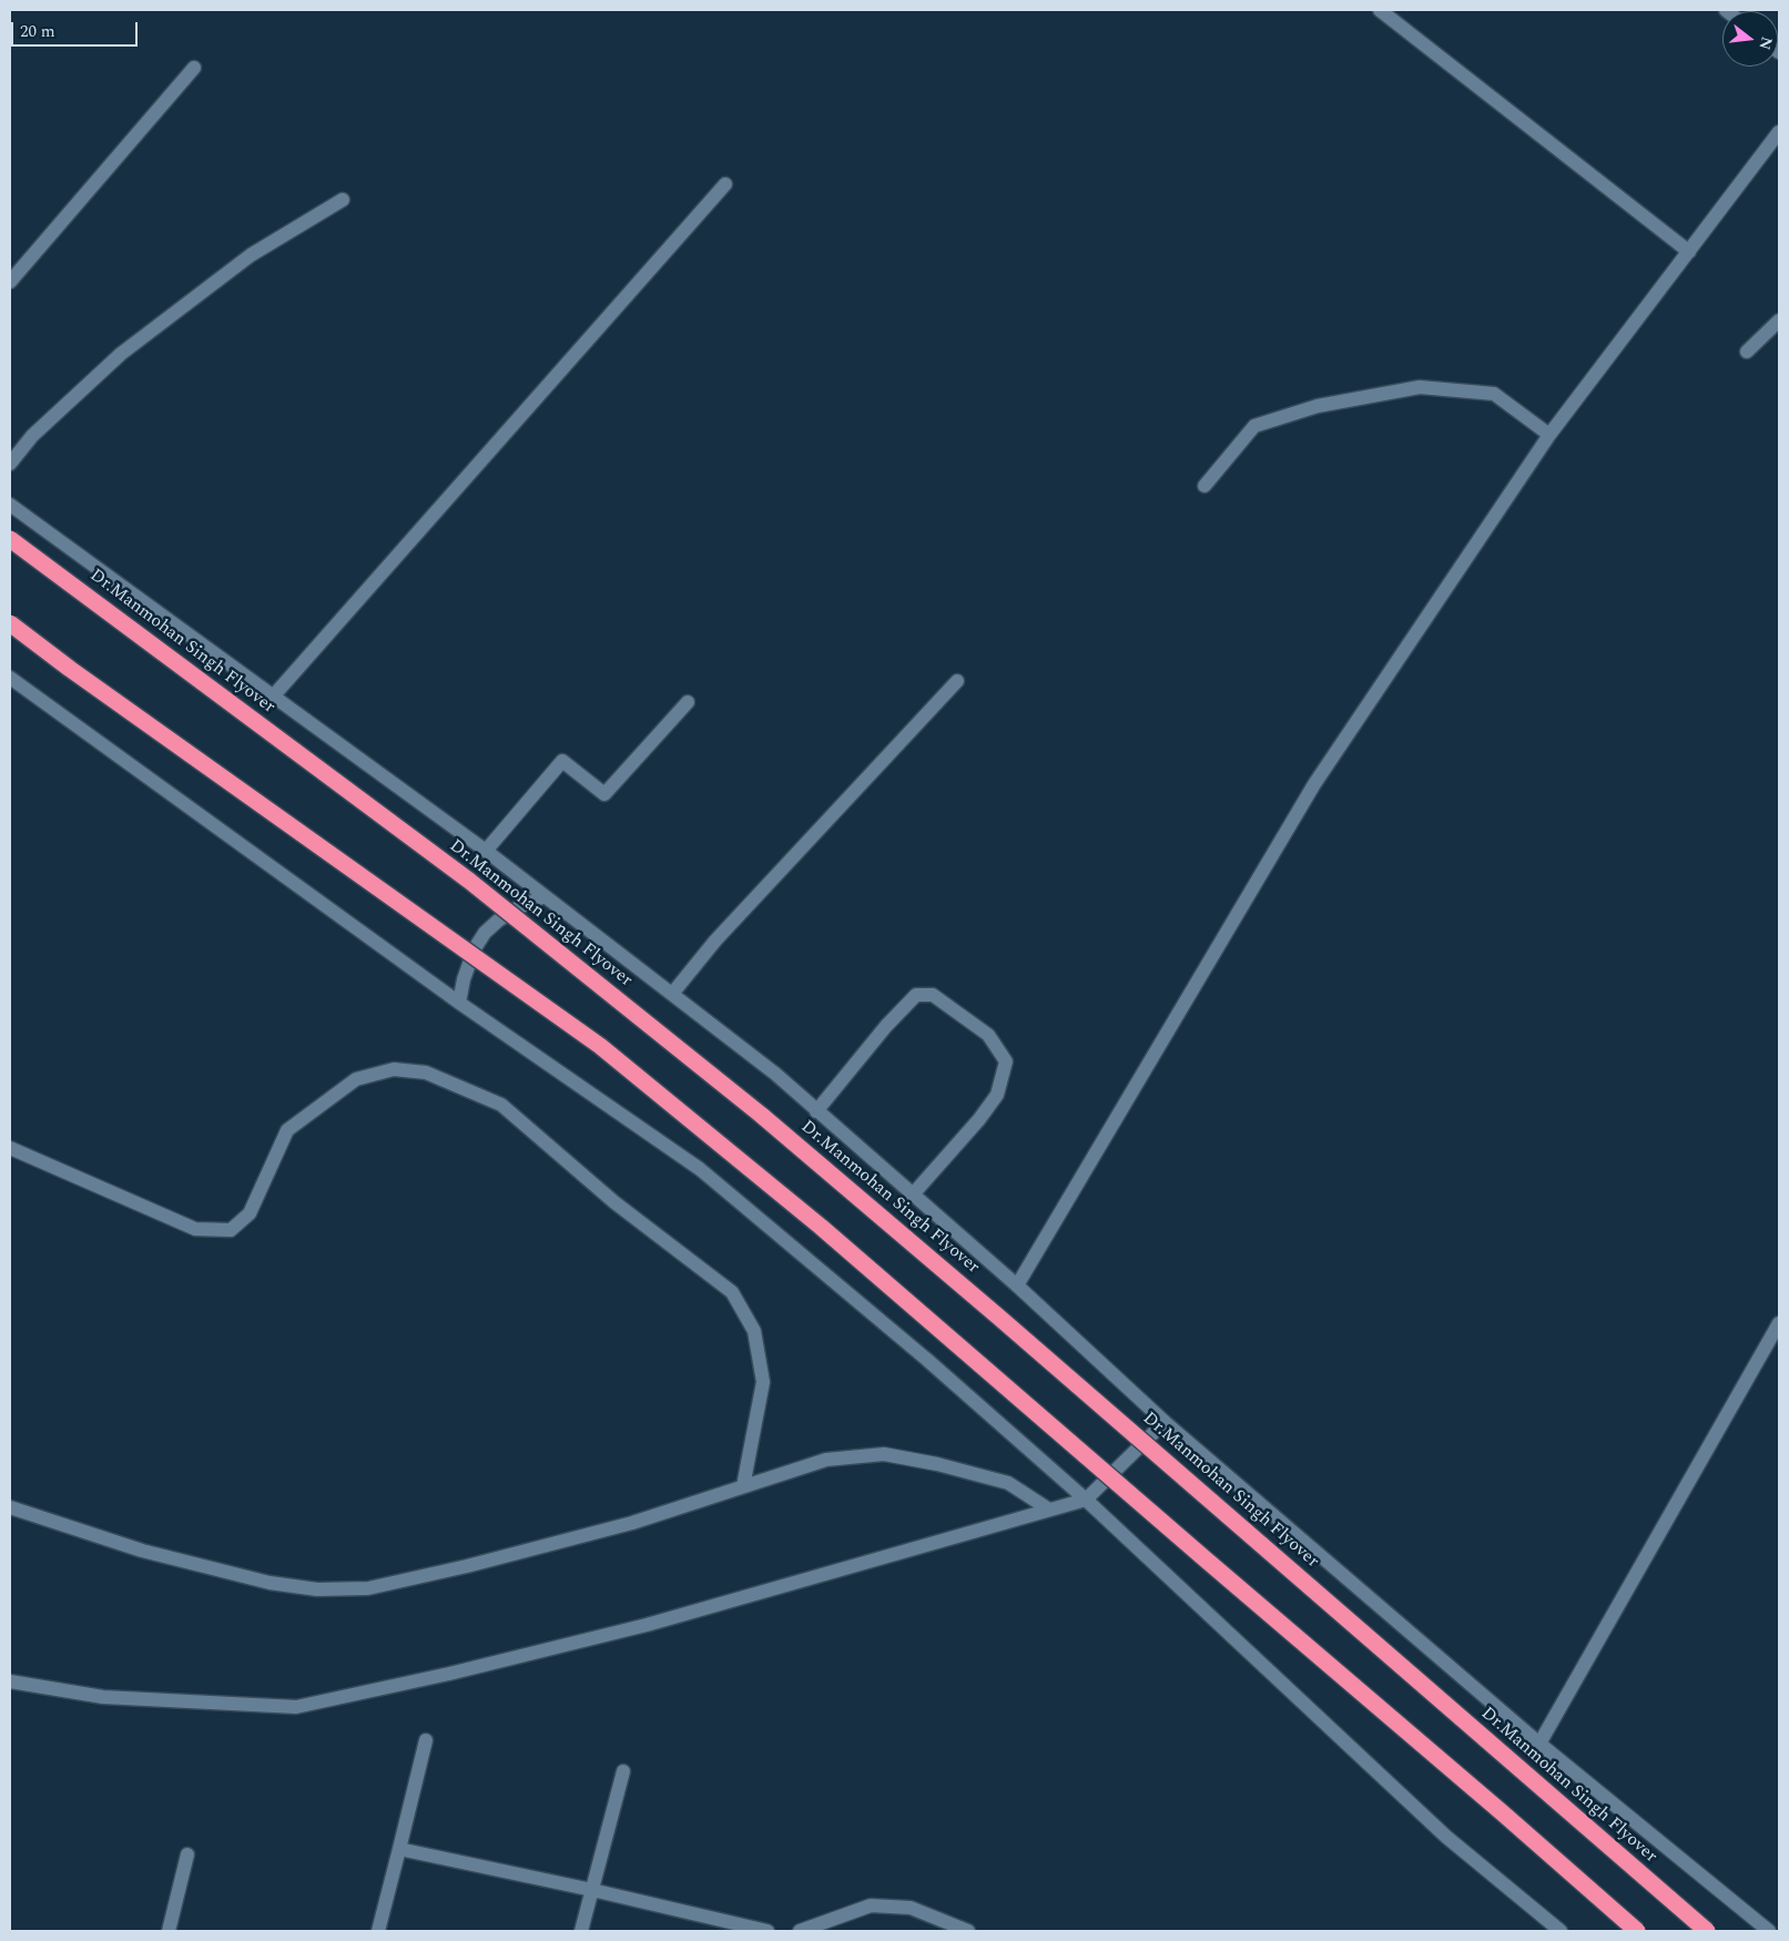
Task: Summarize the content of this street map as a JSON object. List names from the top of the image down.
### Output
{
  "streets": {
    "highway": ["Dr.Manmohan Singh Flyover"]
  },
  "scale_bar": "20 m",
  "north": "right"
}
